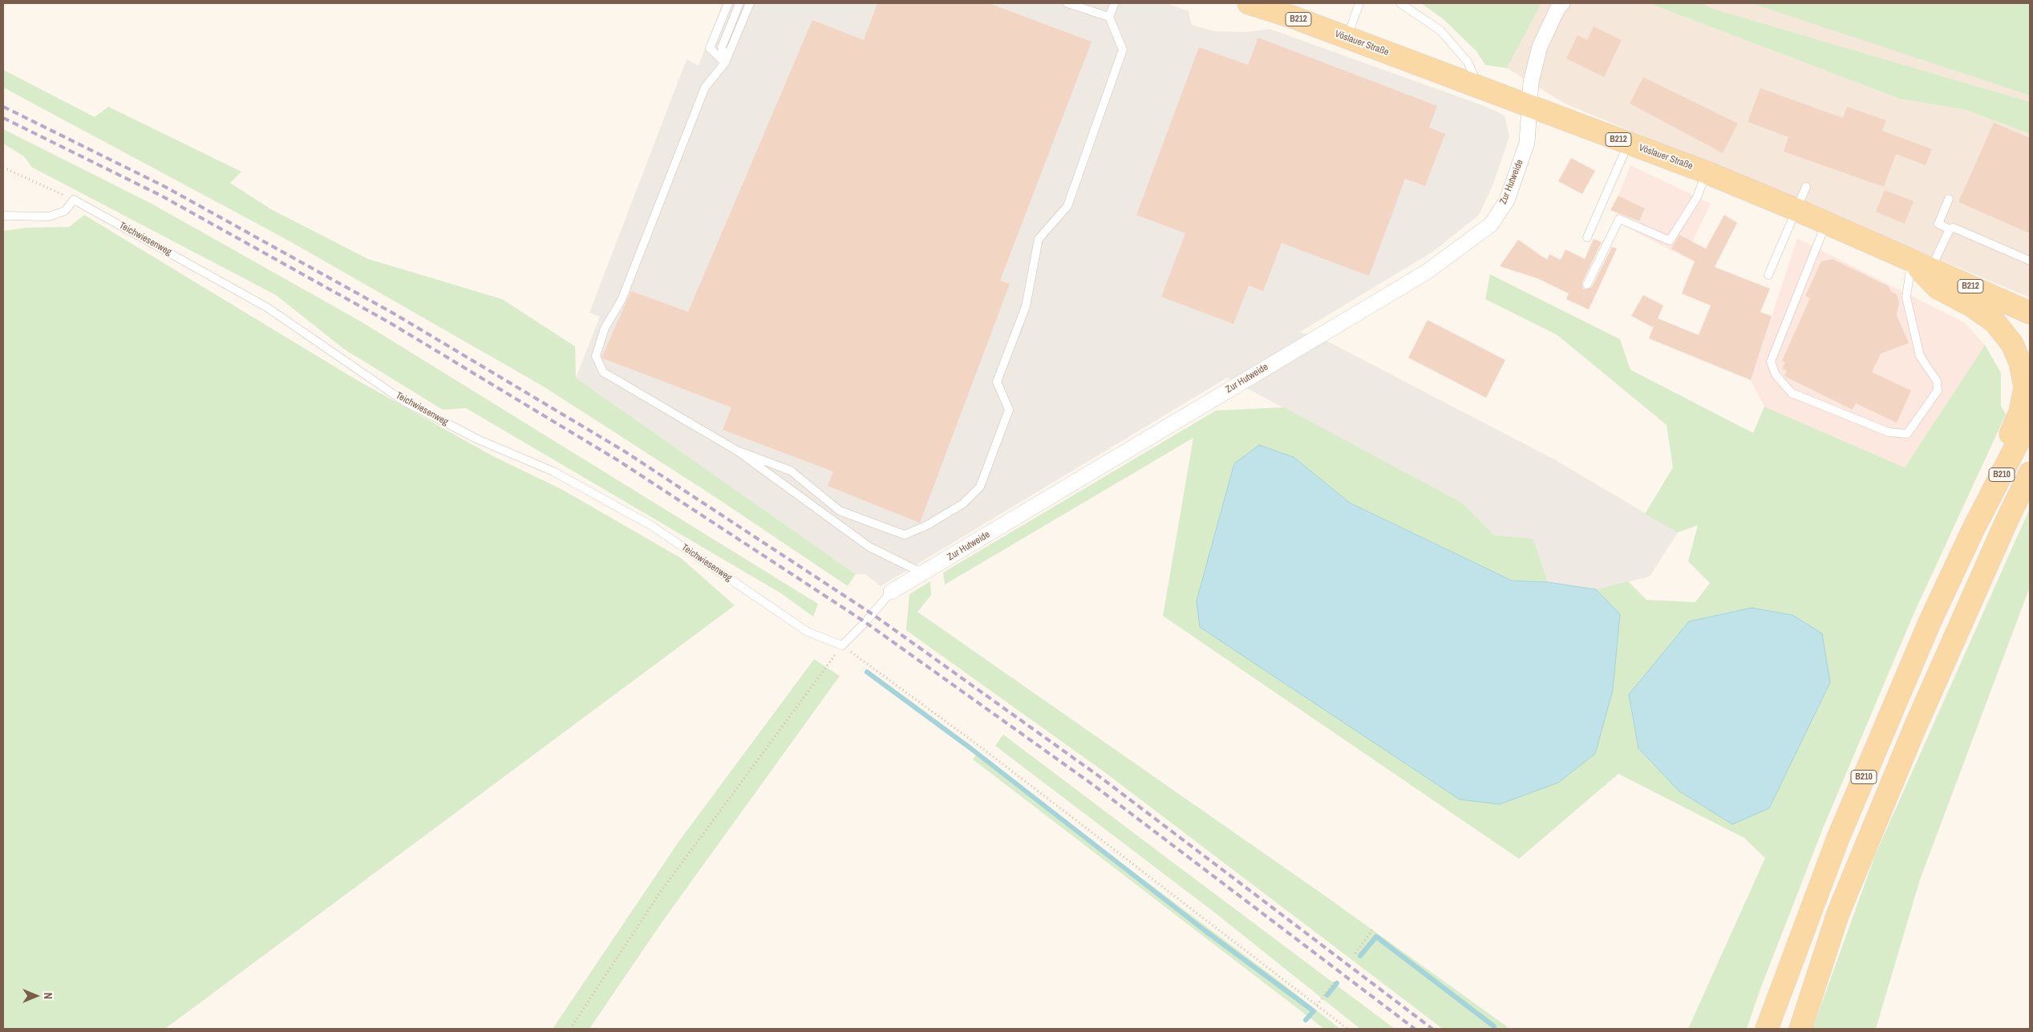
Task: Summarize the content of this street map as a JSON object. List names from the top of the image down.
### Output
{
  "streets": {
    "main road": ["B212", "Vöslauer Straße", "B210"],
    "street": ["Zur Hutweide"],
    "lane": ["Teichwiesenweg"]
  },
  "crossings": [
    ["Vöslauer Straße", "Zur Hutweide"],
    ["Vöslauer Straße", "B210"]
  ],
  "north": "right"
}
